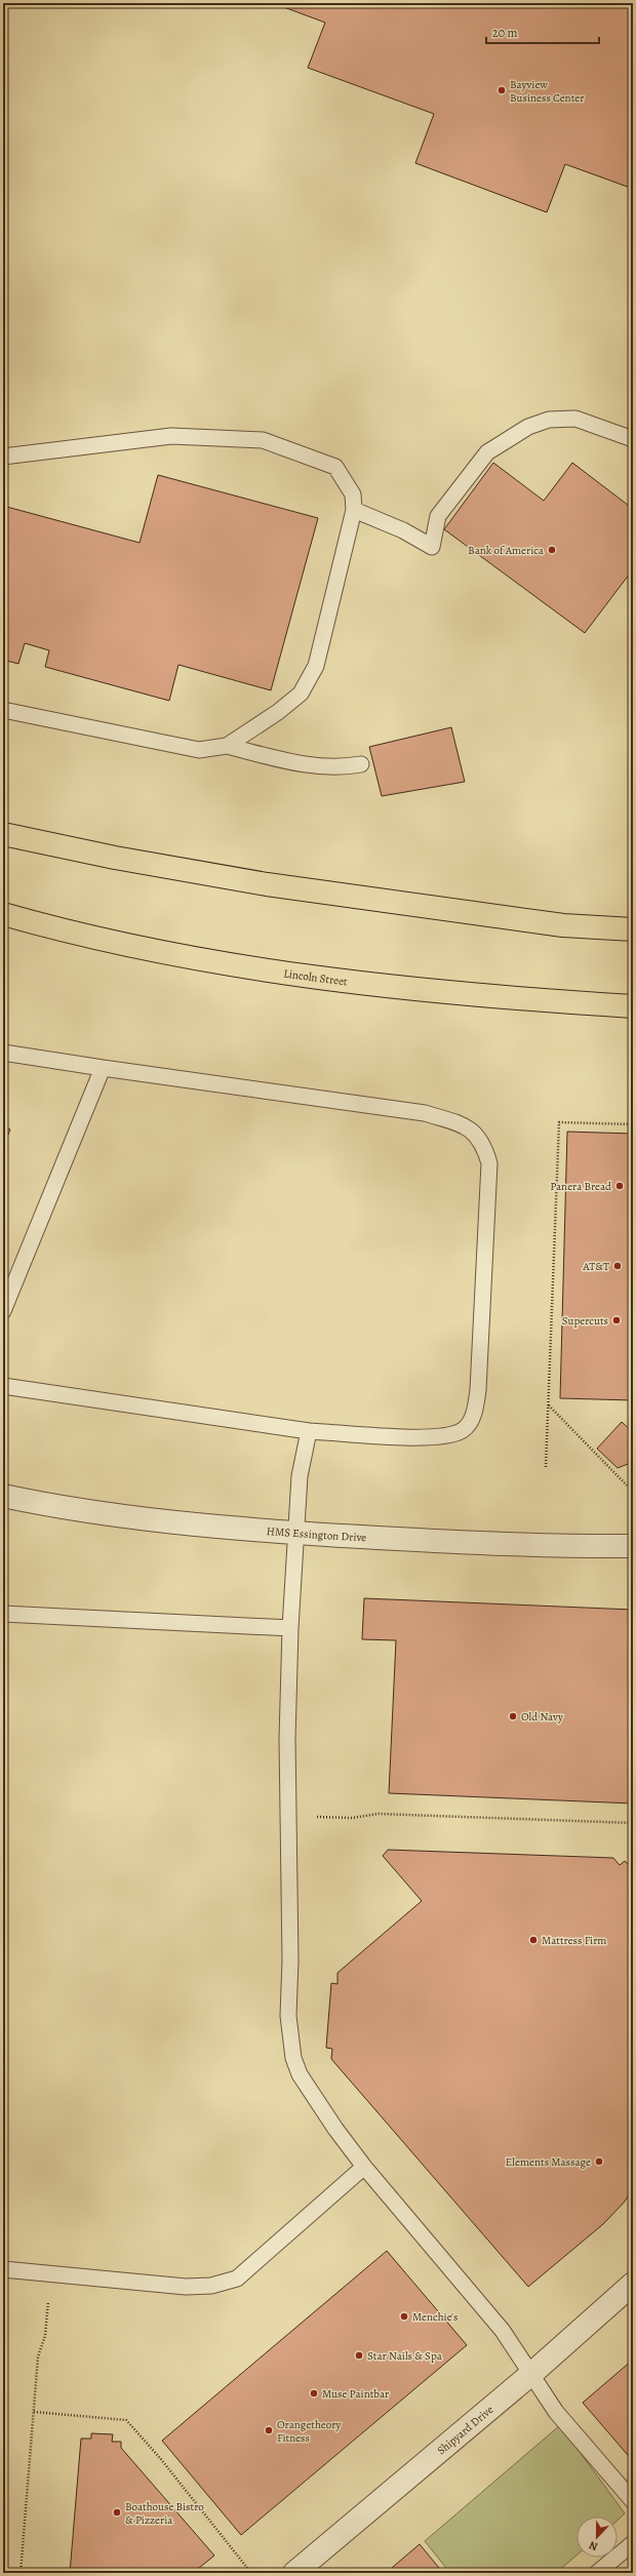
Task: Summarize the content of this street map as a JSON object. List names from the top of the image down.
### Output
{
  "streets": {
    "main road": ["Lincoln Street"],
    "street": ["HMS Essington Drive", "Shipyard Drive"]
  },
  "places": [
    "Bayview Business Center",
    "Bank of America",
    "Panera Bread",
    "AT&T",
    "Supercuts",
    "Old Navy",
    "Mattress Firm",
    "Elements Massage",
    "Menchie's",
    "Star Nails & Spa",
    "Muse Paintbar",
    "Orangetheory Fitness",
    "Boathouse Bistro & Pizzeria"
  ],
  "scale_bar": "20 m",
  "north": "bottom"
}
